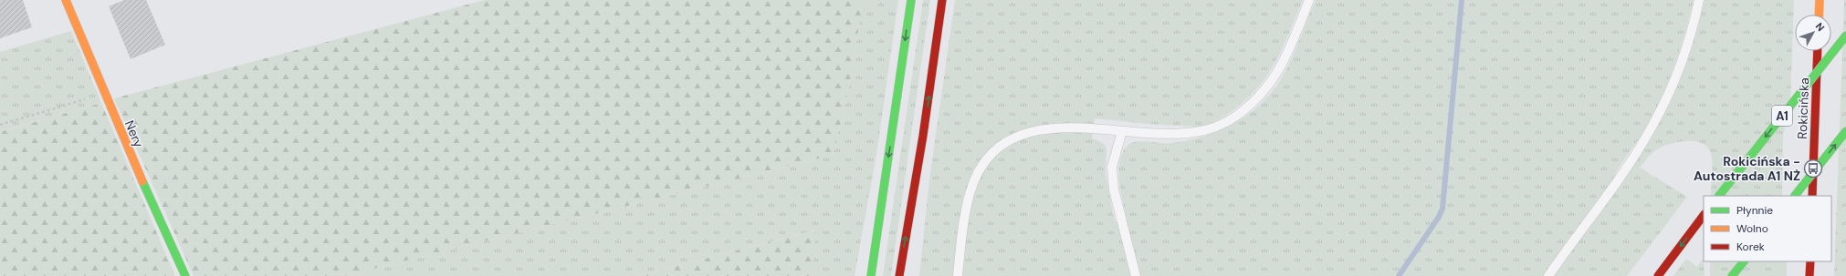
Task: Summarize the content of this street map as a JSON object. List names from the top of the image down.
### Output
{
  "streets": {
    "main road": ["Rokicińska", "A1", "Nery"]
  },
  "places": {
    "bus stop": ["Rokicińska - Autostrada A1 NŻ"]
  },
  "legend": ["Płynnie", "Wolno", "Korek"],
  "north": "top right"
}
